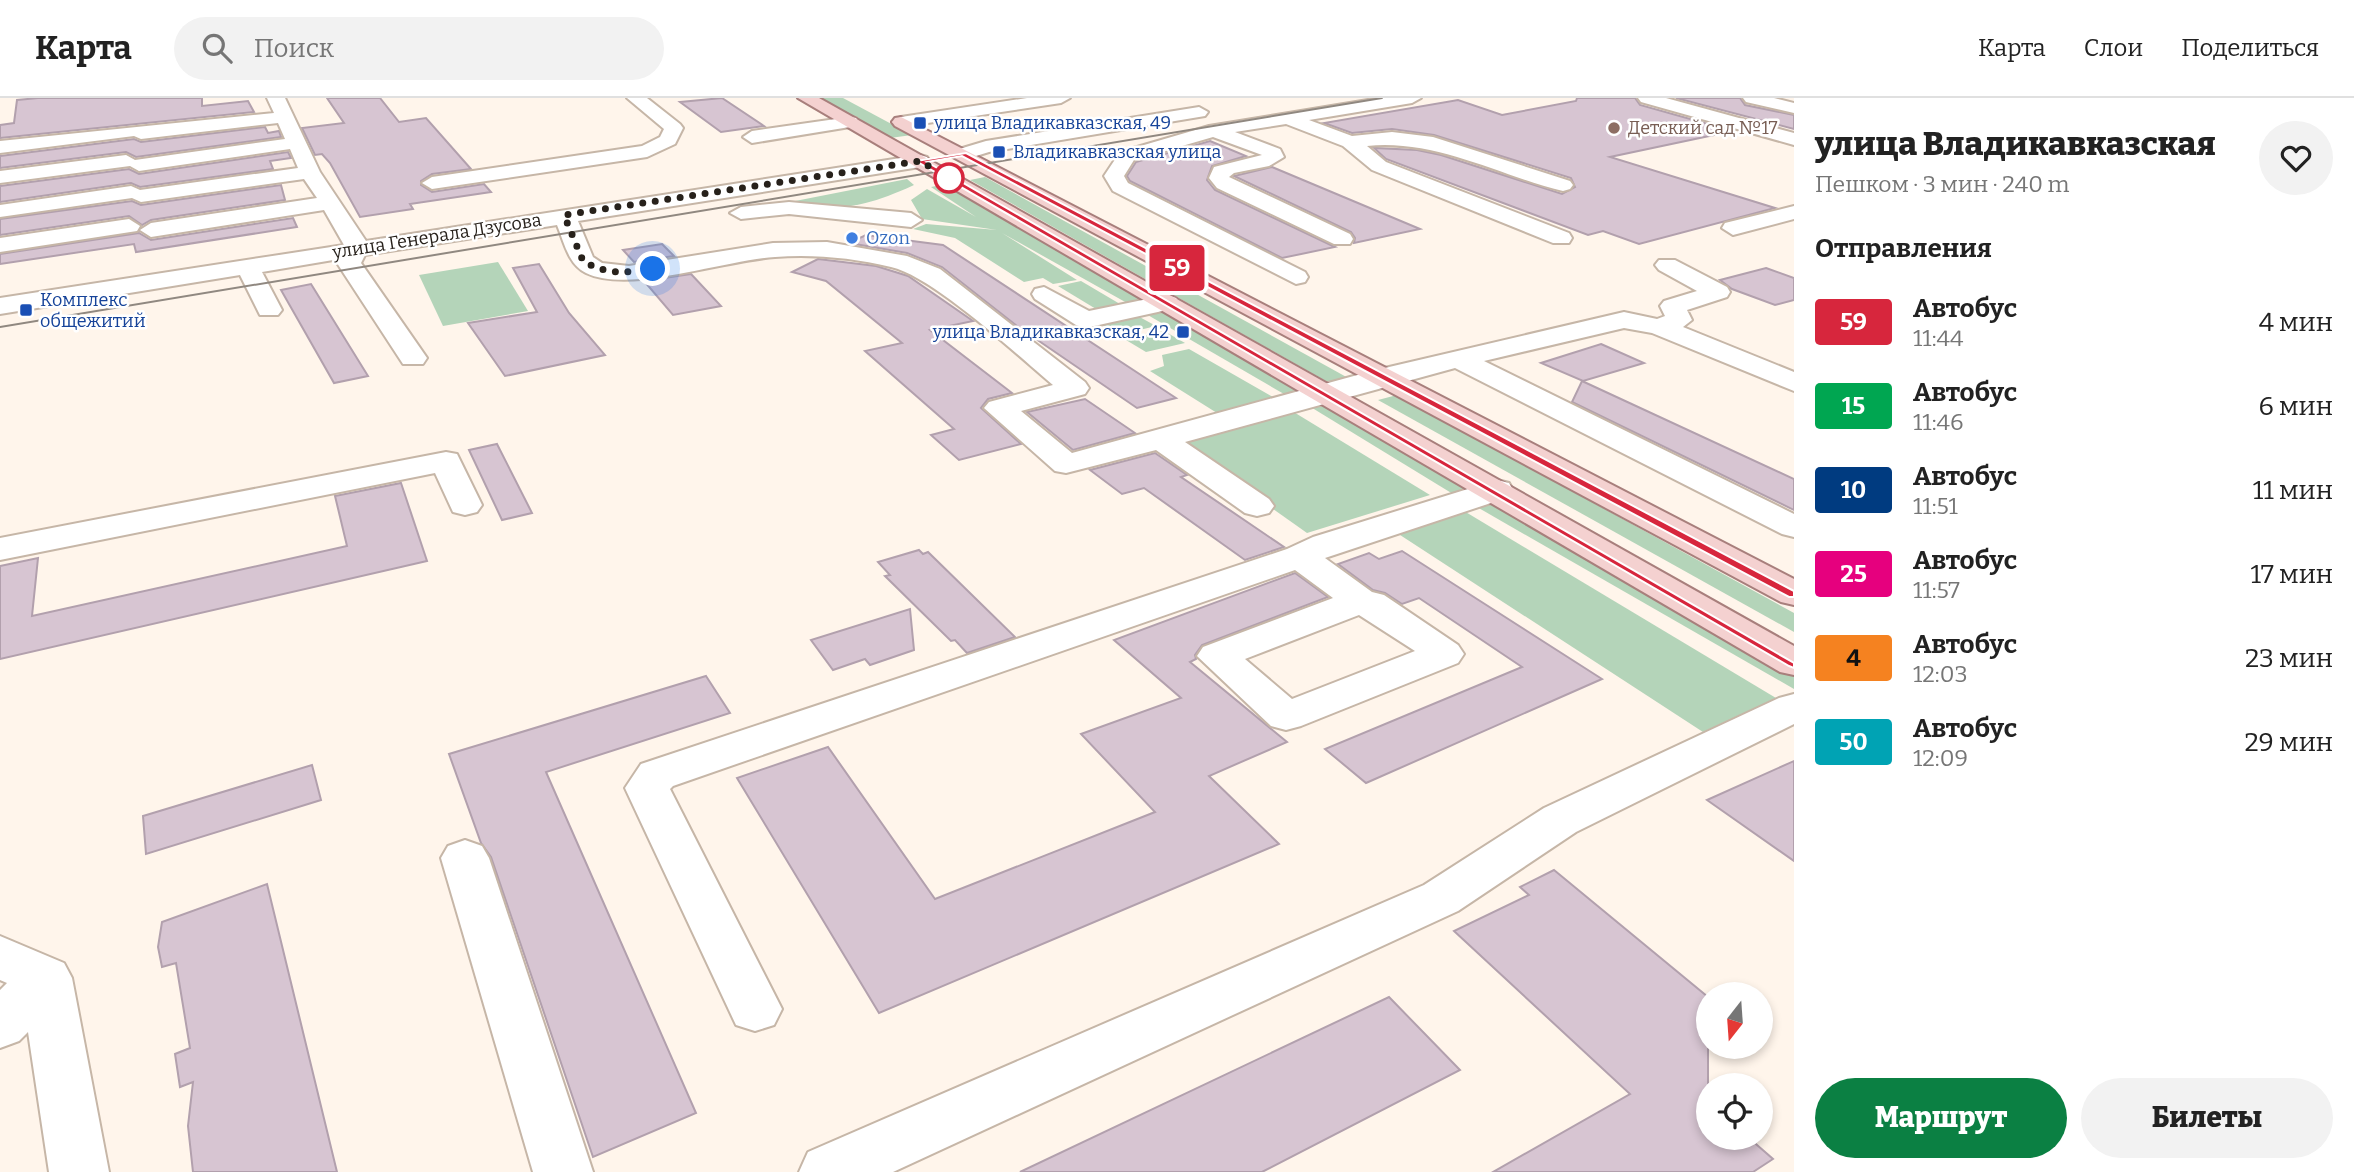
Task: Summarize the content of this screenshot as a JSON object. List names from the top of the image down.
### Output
{
  "streets": {
    "main road": ["улица Генерала Дзусова"]
  },
  "places": {
    "transit": [
      "улица Владикавказская, 49",
      "Владикавказская улица",
      "Комплекс общежитий",
      "улица Владикавказская, 42"
    ],
    "other": ["Детский сад №17", "Ozon"]
  },
  "lines": ["bus line 59"],
  "north": "bottom",
  "page": {
    "header": "Карта",
    "search": "Поиск",
    "nav": ["Карта", "Слои", "Поделиться"],
    "on_map": "59",
    "heading": [
      ["улица Владикавказская", "Пешком · 3 мин · 240 m"],
      "Отправления"
    ],
    "list": [
      {
        "mark": "59",
        "name": "Автобус",
        "note": "11:44",
        "value": "4 мин"
      },
      {
        "mark": "15",
        "name": "Автобус",
        "note": "11:46",
        "value": "6 мин"
      },
      {
        "mark": "10",
        "name": "Автобус",
        "note": "11:51",
        "value": "11 мин"
      },
      {
        "mark": "25",
        "name": "Автобус",
        "note": "11:57",
        "value": "17 мин"
      },
      {
        "mark": "4",
        "name": "Автобус",
        "note": "12:03",
        "value": "23 мин"
      },
      {
        "mark": "50",
        "name": "Автобус",
        "note": "12:09",
        "value": "29 мин"
      }
    ],
    "buttons": ["Маршрут", "Билеты"]
  }
}
